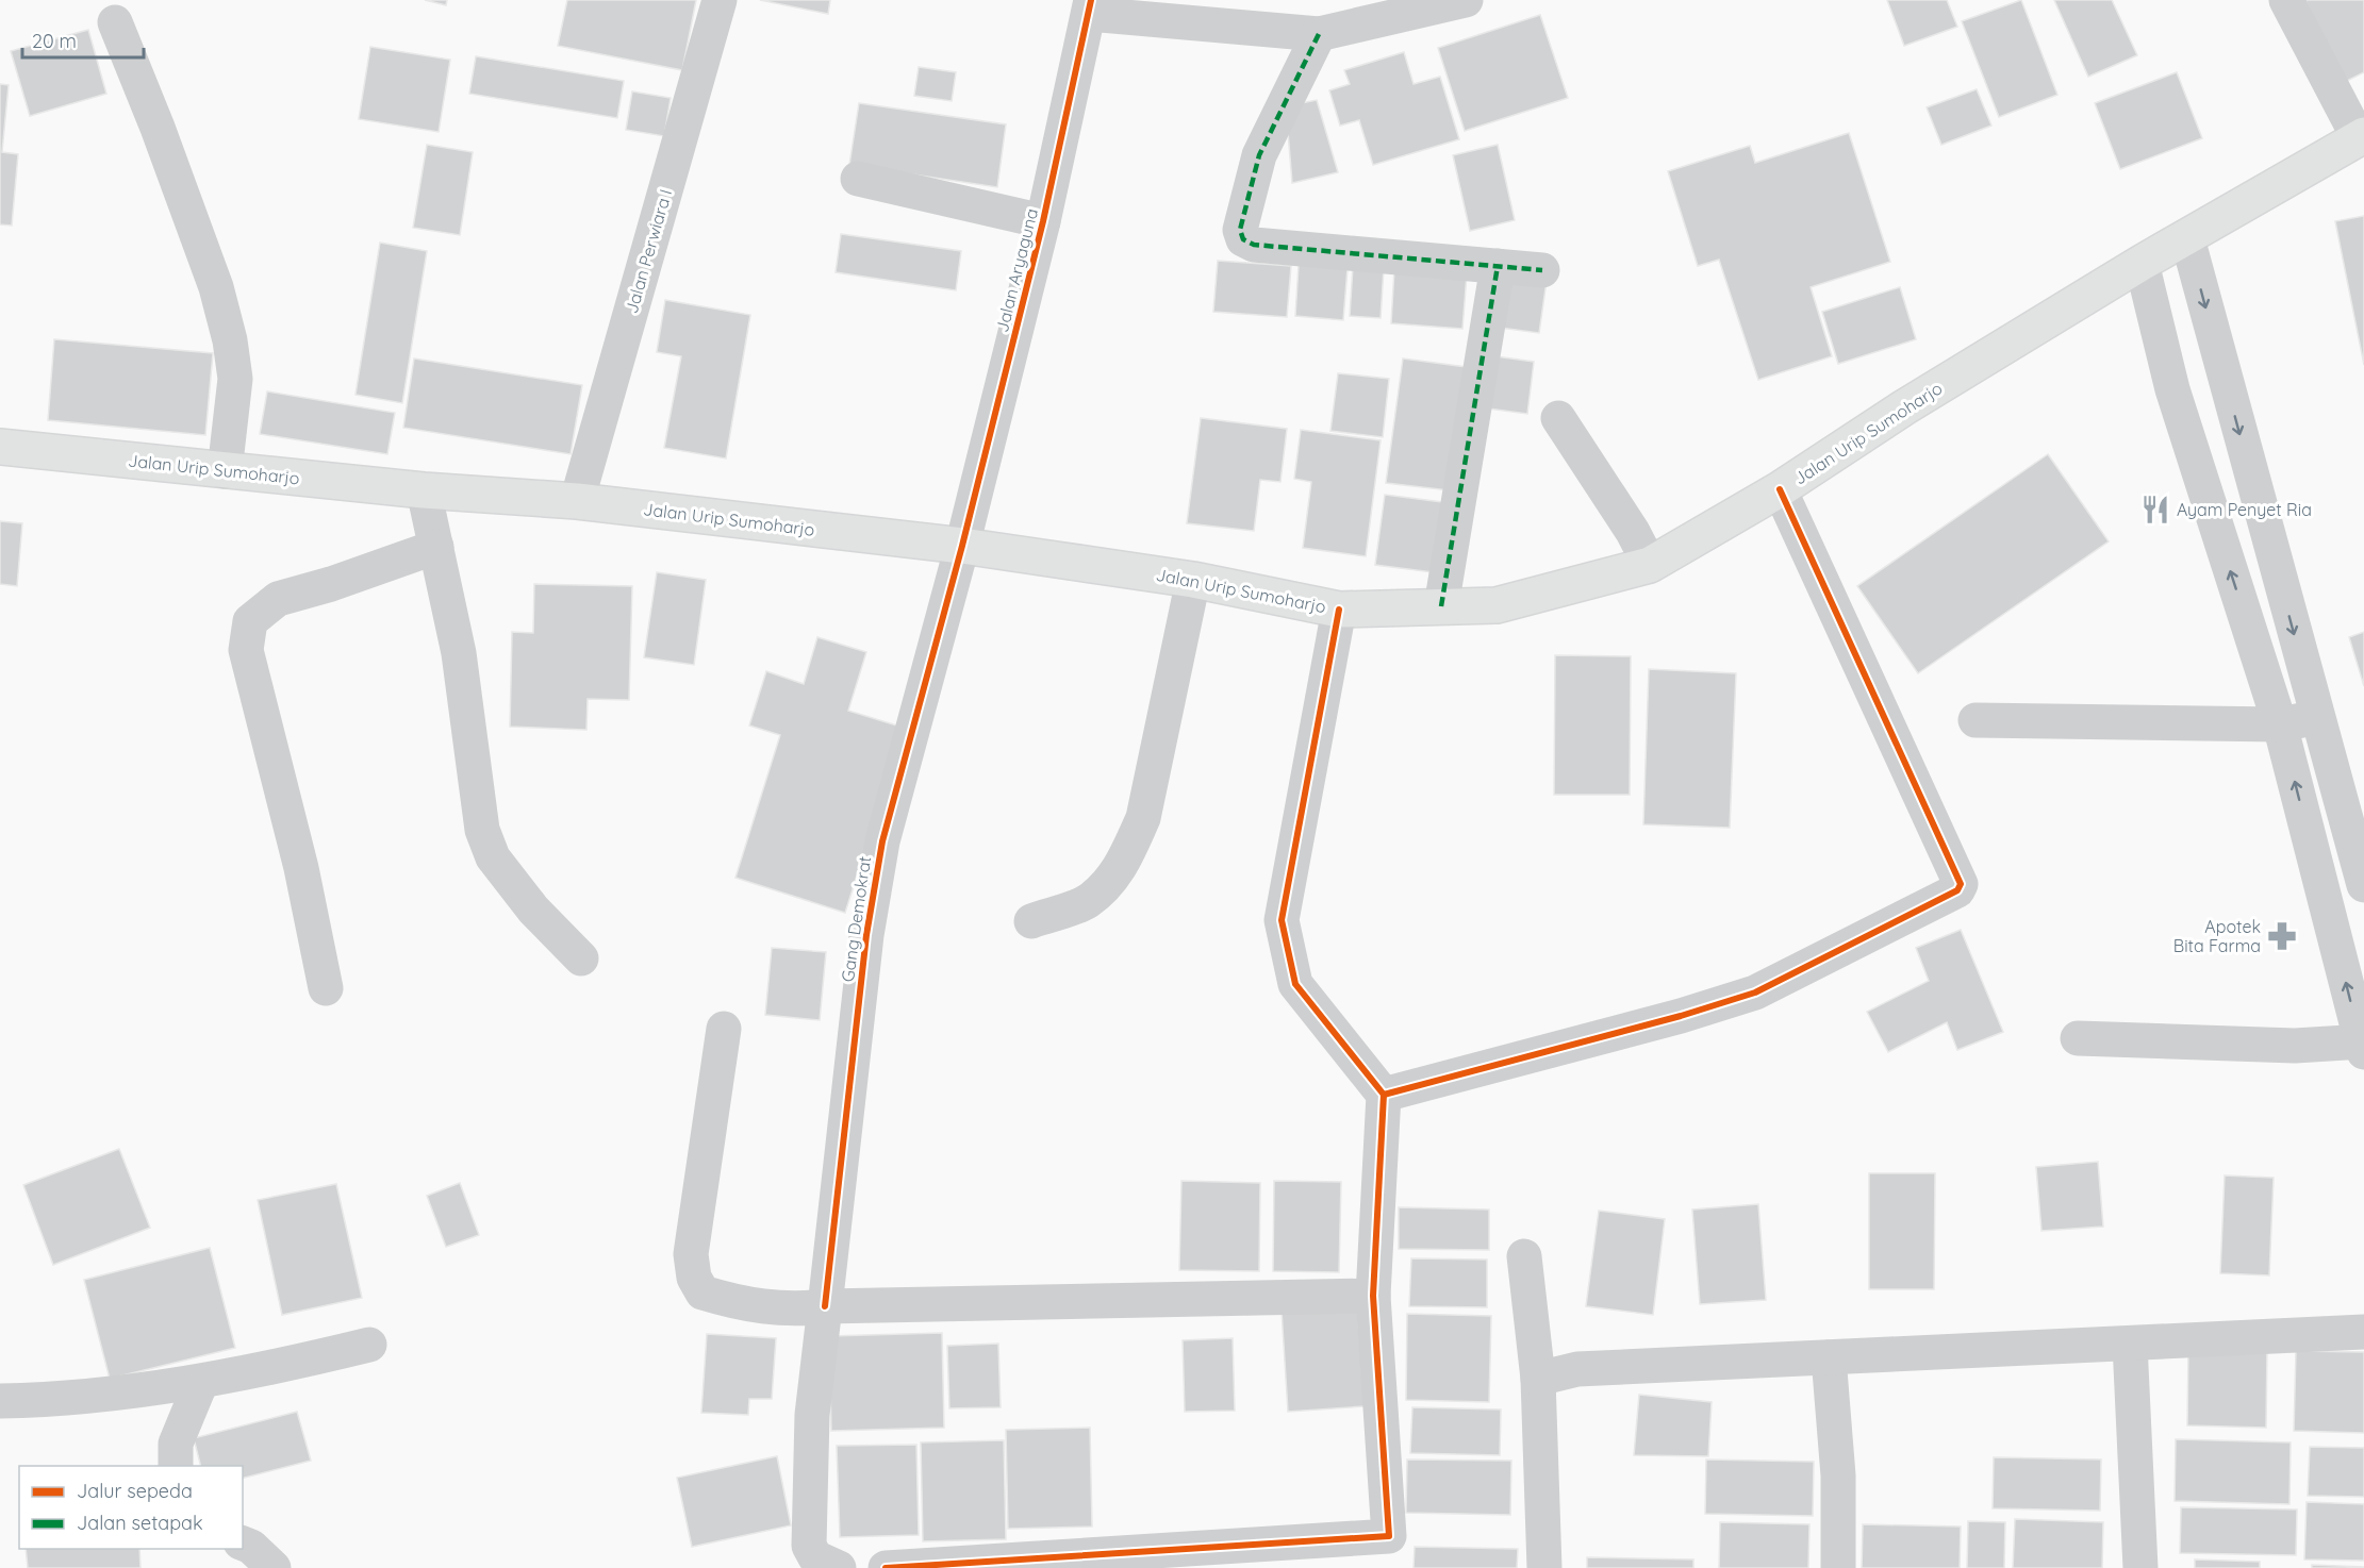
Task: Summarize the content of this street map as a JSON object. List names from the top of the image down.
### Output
{
  "streets": {
    "main road": ["Jalan Urip Sumoharjo"],
    "street": ["Jalan Perwiara I", "Jalan Aryaguna", "Gang Demokrat"]
  },
  "crossings": [
    ["Jalan Perwiara I", "Jalan Urip Sumoharjo"],
    ["Jalan Aryaguna", "Jalan Urip Sumoharjo"],
    ["Jalan Aryaguna", "Gang Demokrat"],
    ["Jalan Urip Sumoharjo", "Gang Demokrat"]
  ],
  "places": {
    "restaurant": ["Ayam Penyet Ria"],
    "pharmacy": ["Apotek Bita Farma"]
  },
  "legend": ["Jalur sepeda", "Jalan setapak"],
  "scale_bar": "20 m"
}
